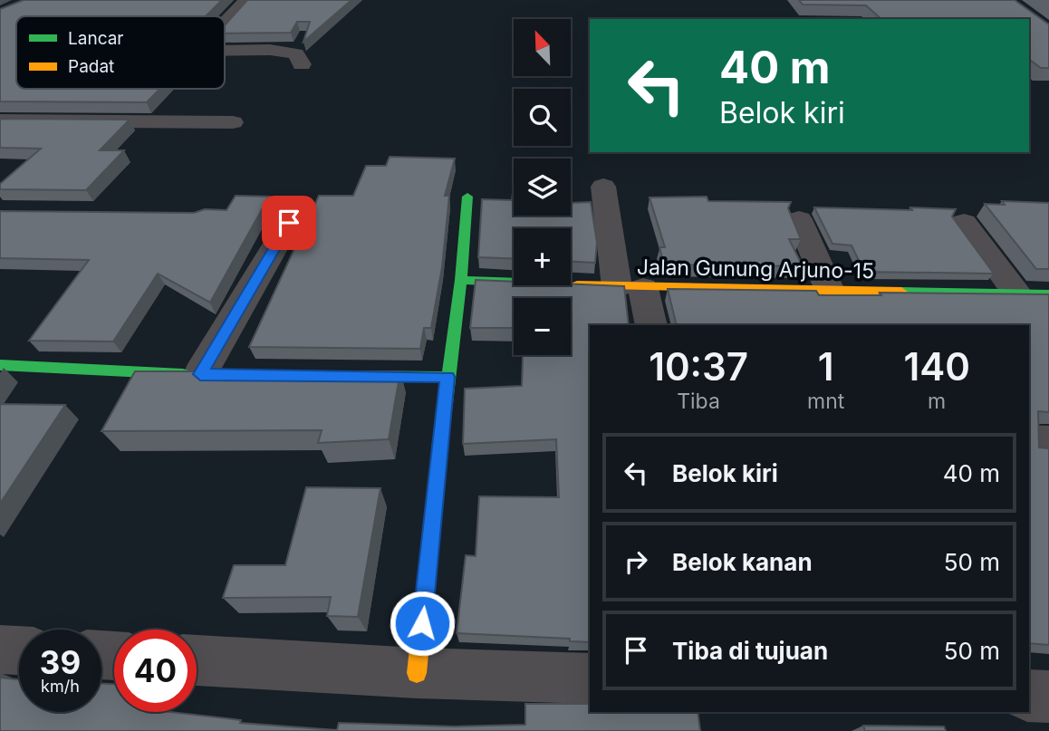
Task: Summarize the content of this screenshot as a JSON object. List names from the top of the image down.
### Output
{
  "streets": {
    "street": ["Jalan Gunung Arjuno-15"]
  },
  "legend": ["Lancar", "Padat"],
  "north": "top left",
  "page": {
    "map_buttons": ["+", "−"],
    "turn": ["40 m", "Belok kiri"],
    "eta": [
      "10:37",
      "Tiba",
      "1",
      "mnt",
      "140",
      "m"
    ],
    "list": [
      {
        "name": "Belok kiri",
        "value": "40 m"
      },
      {
        "name": "Belok kanan",
        "value": "50 m"
      },
      {
        "name": "Tiba di tujuan",
        "value": "50 m"
      }
    ],
    "speed": "39 km/h",
    "limit": "40"
  }
}
